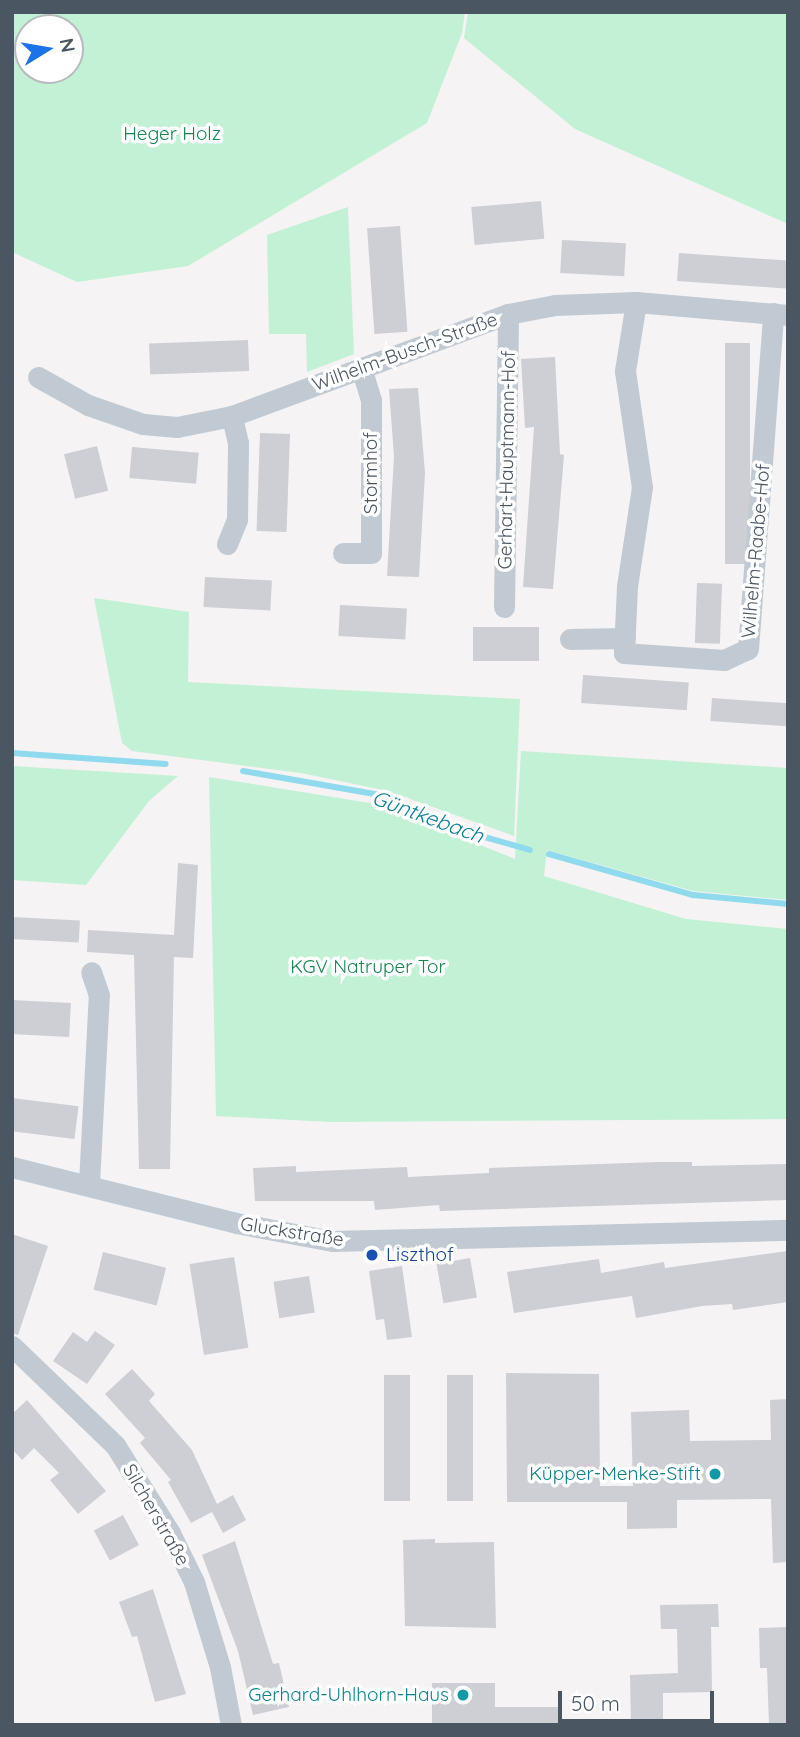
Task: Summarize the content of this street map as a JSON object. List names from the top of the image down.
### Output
{
  "streets": {
    "street": [
      "Wilhelm-Busch-Straße",
      "Gerhart-Hauptmann-Hof",
      "Stormhof",
      "Wilhelm-Raabe-Hof",
      "Gluckstraße",
      "Silcherstraße"
    ]
  },
  "crossings": [
    ["Wilhelm-Busch-Straße", "Gerhart-Hauptmann-Hof"],
    ["Wilhelm-Busch-Straße", "Stormhof"],
    ["Wilhelm-Busch-Straße", "Wilhelm-Raabe-Hof"]
  ],
  "water": ["Güntkebach"],
  "parks": ["Heger Holz", "KGV Natruper Tor"],
  "places": ["Liszthof", "Küpper-Menke-Stift", "Gerhard-Uhlhorn-Haus"],
  "scale_bar": "50 m",
  "north": "right"
}
